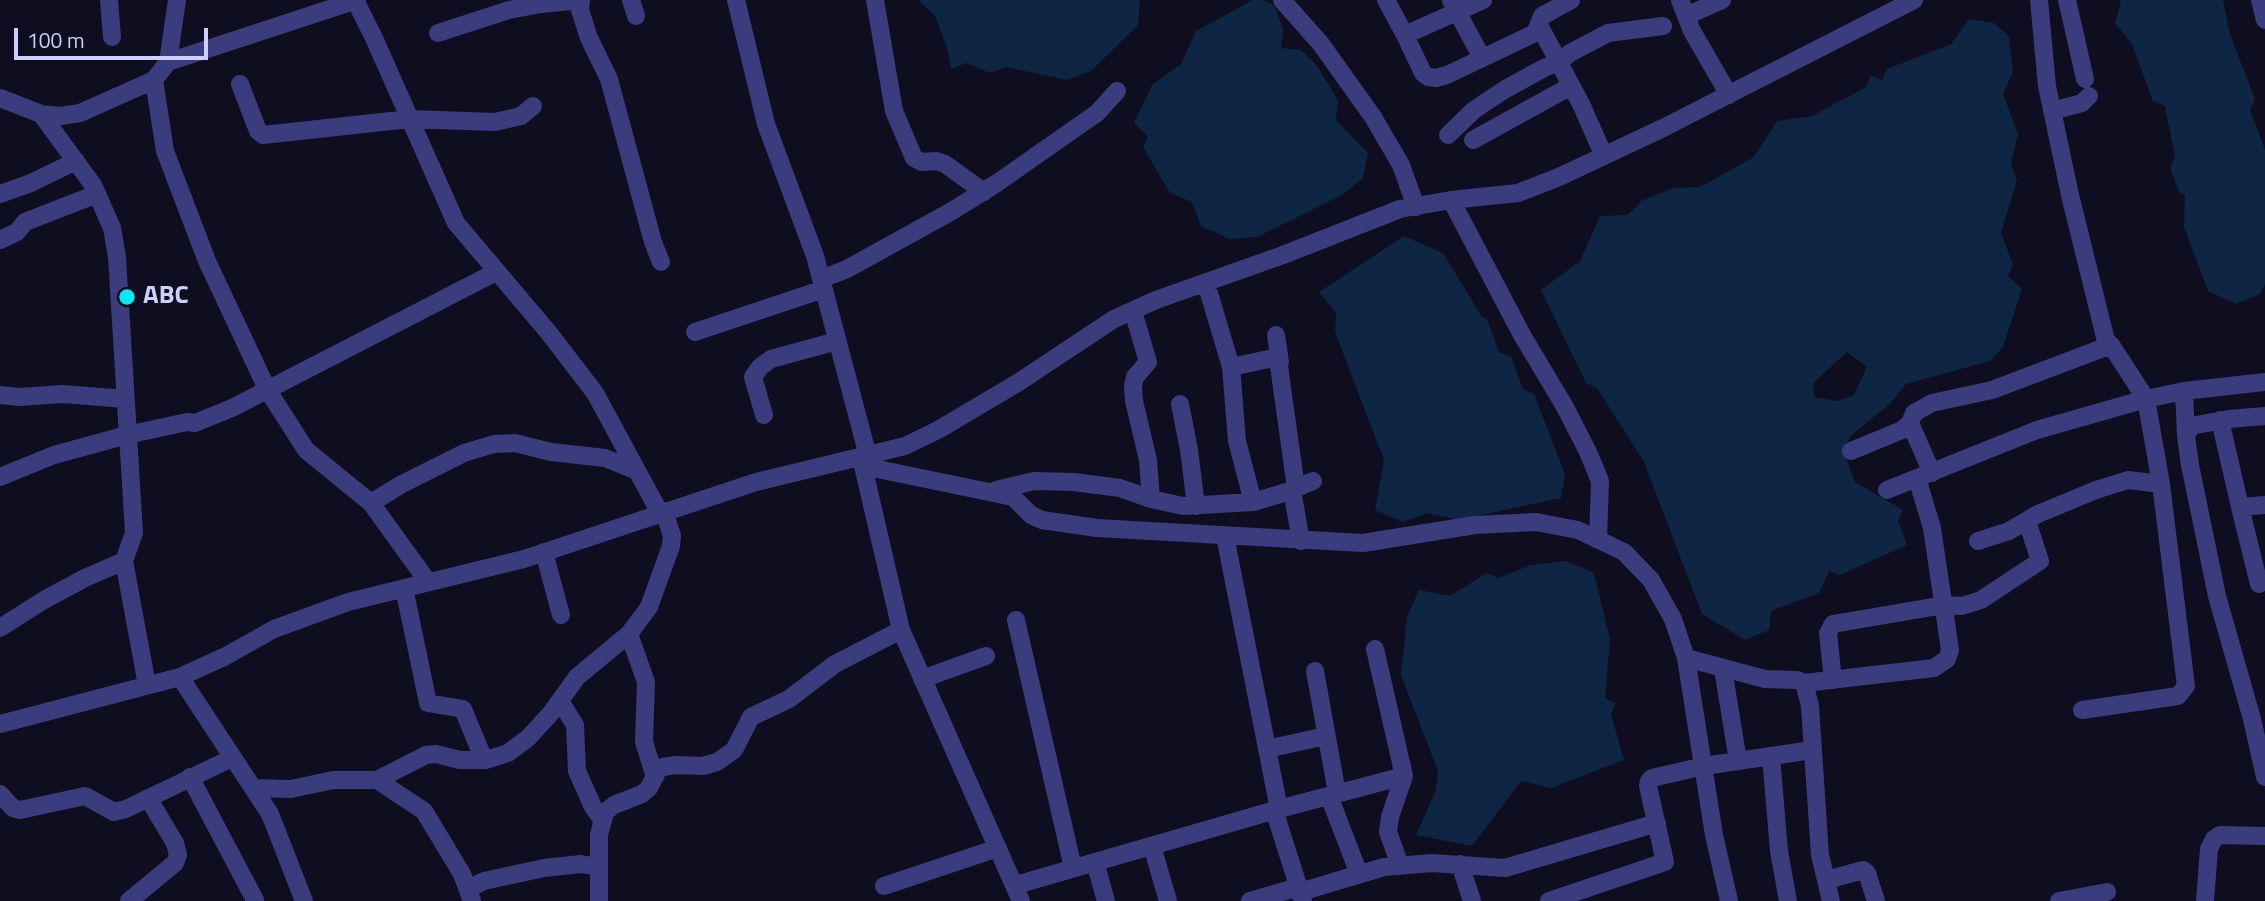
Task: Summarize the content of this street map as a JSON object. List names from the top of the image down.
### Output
{
  "places": ["ABC"],
  "scale_bar": "100 m"
}
